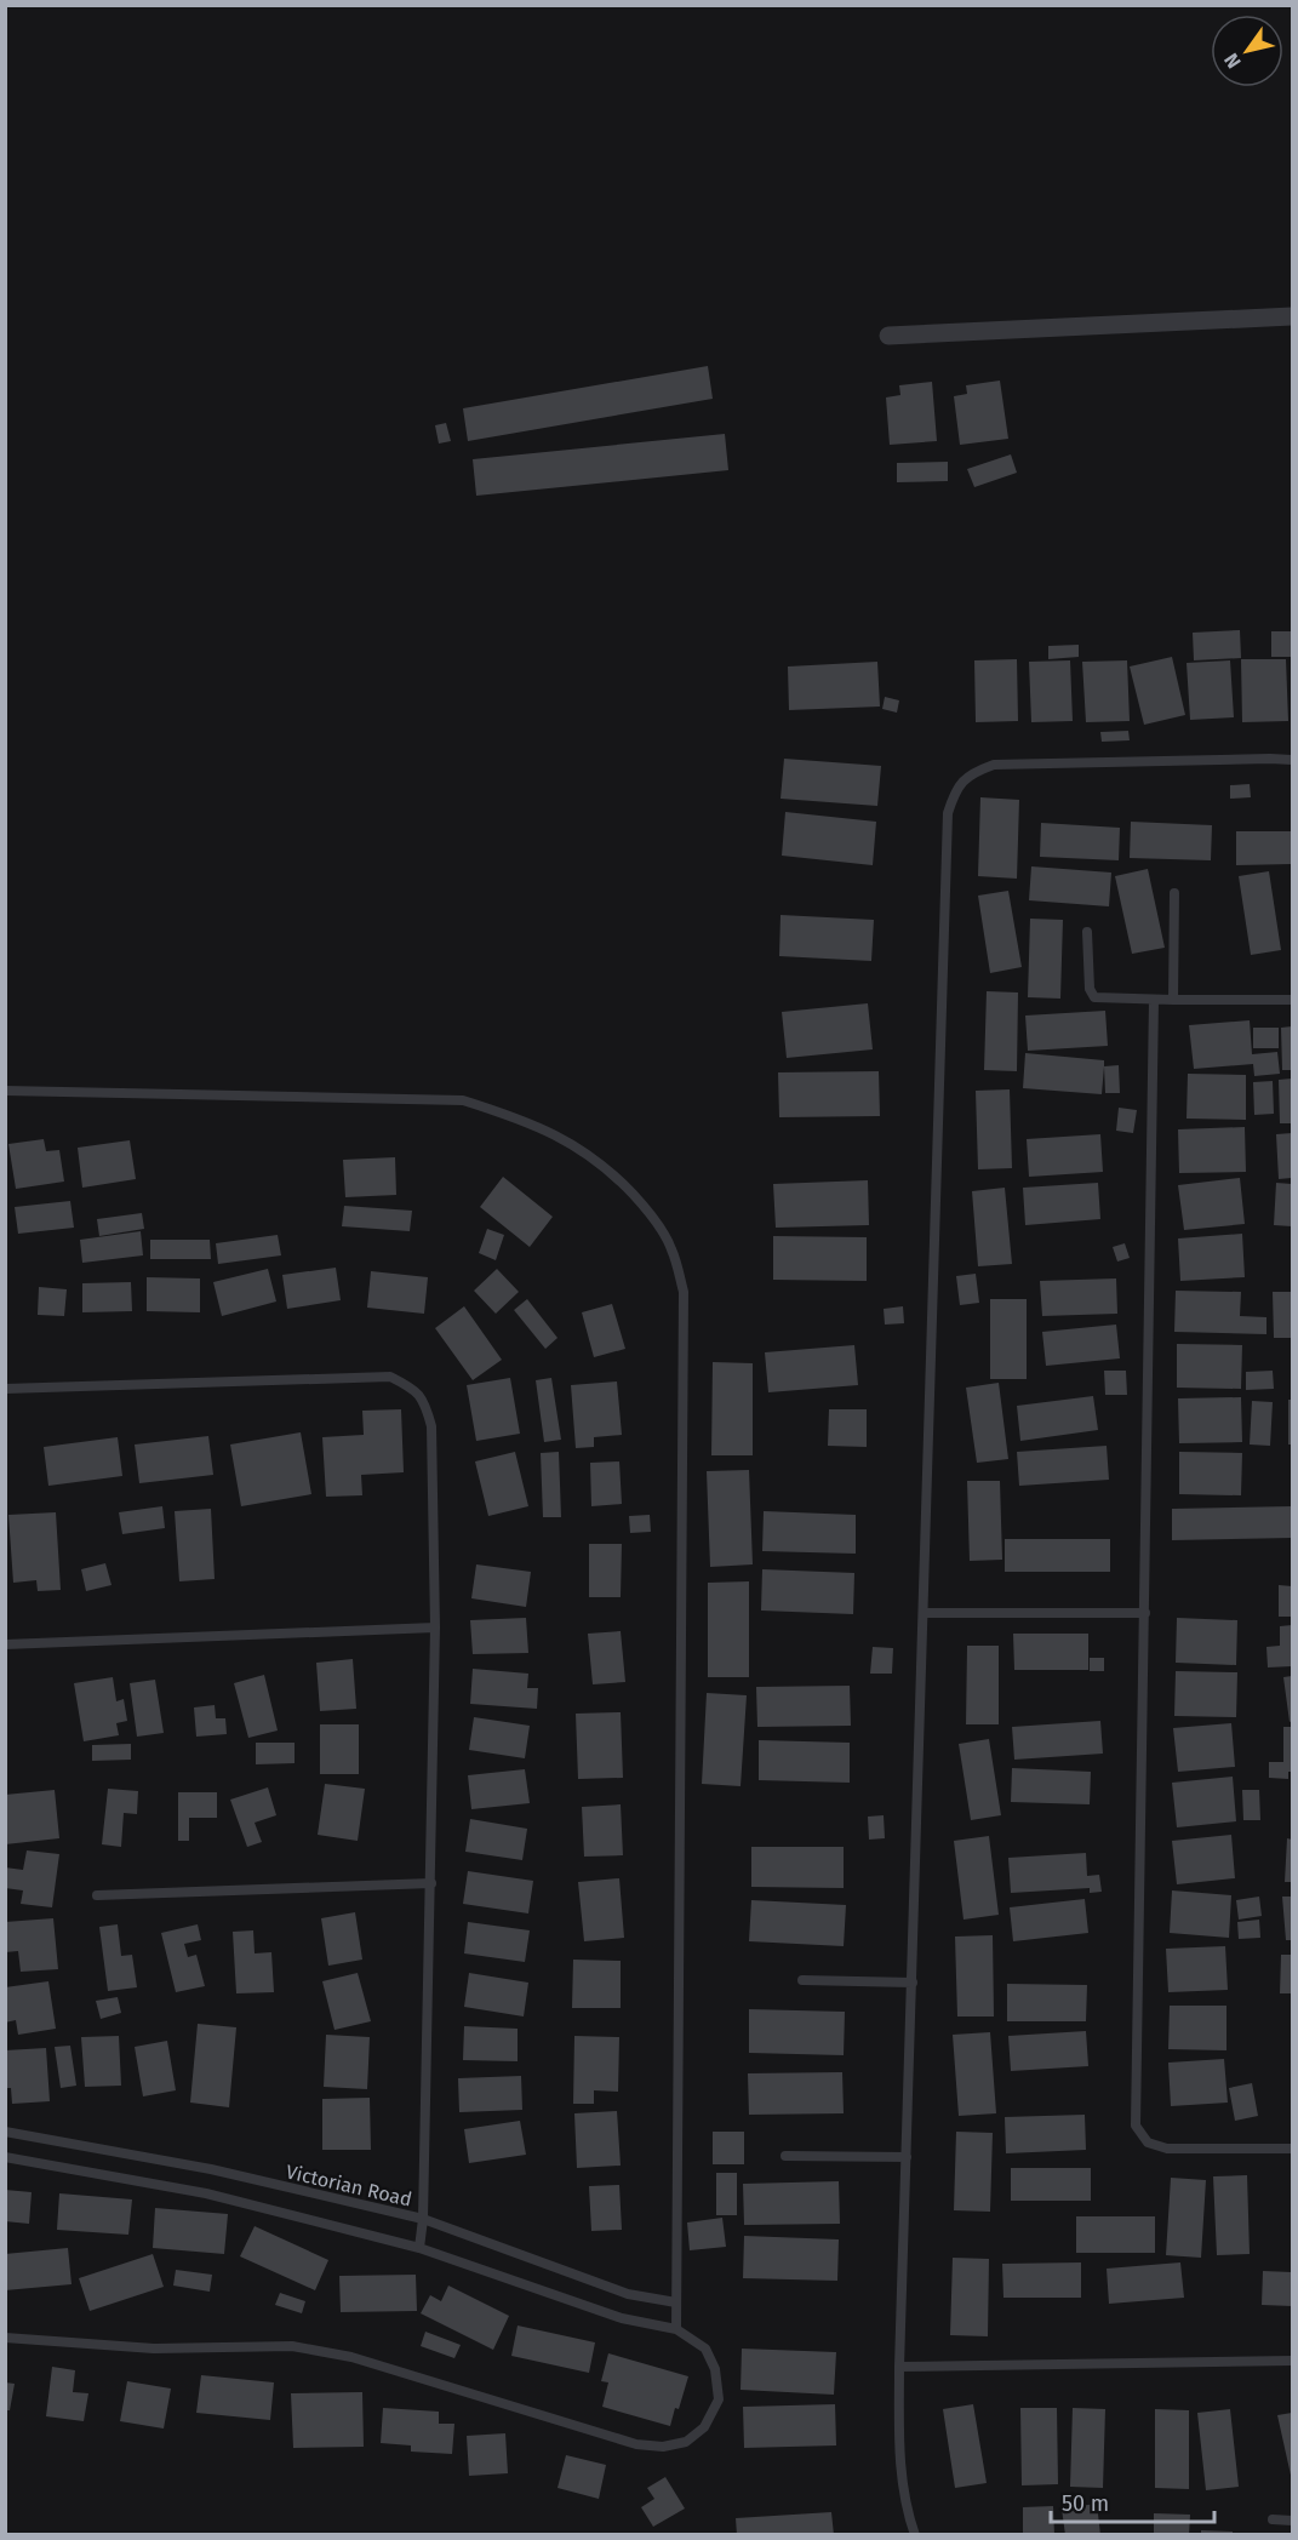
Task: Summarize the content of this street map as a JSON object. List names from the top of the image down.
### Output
{
  "streets": {
    "lane": ["Victorian Road"]
  },
  "scale_bar": "50 m",
  "north": "bottom left"
}
